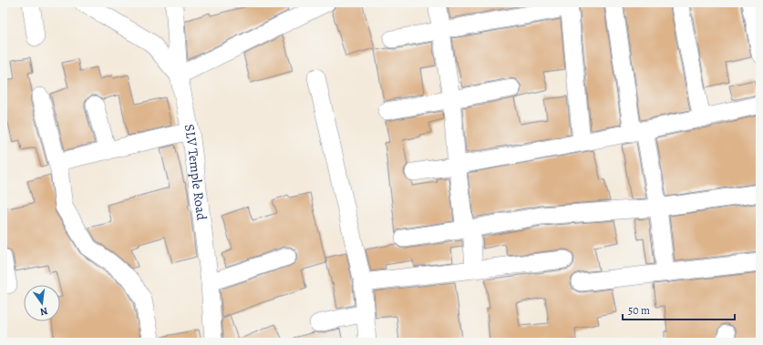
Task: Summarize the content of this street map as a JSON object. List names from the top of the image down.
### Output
{
  "streets": {
    "street": ["SLV Temple Road"]
  },
  "scale_bar": "50 m",
  "north": "bottom"
}
